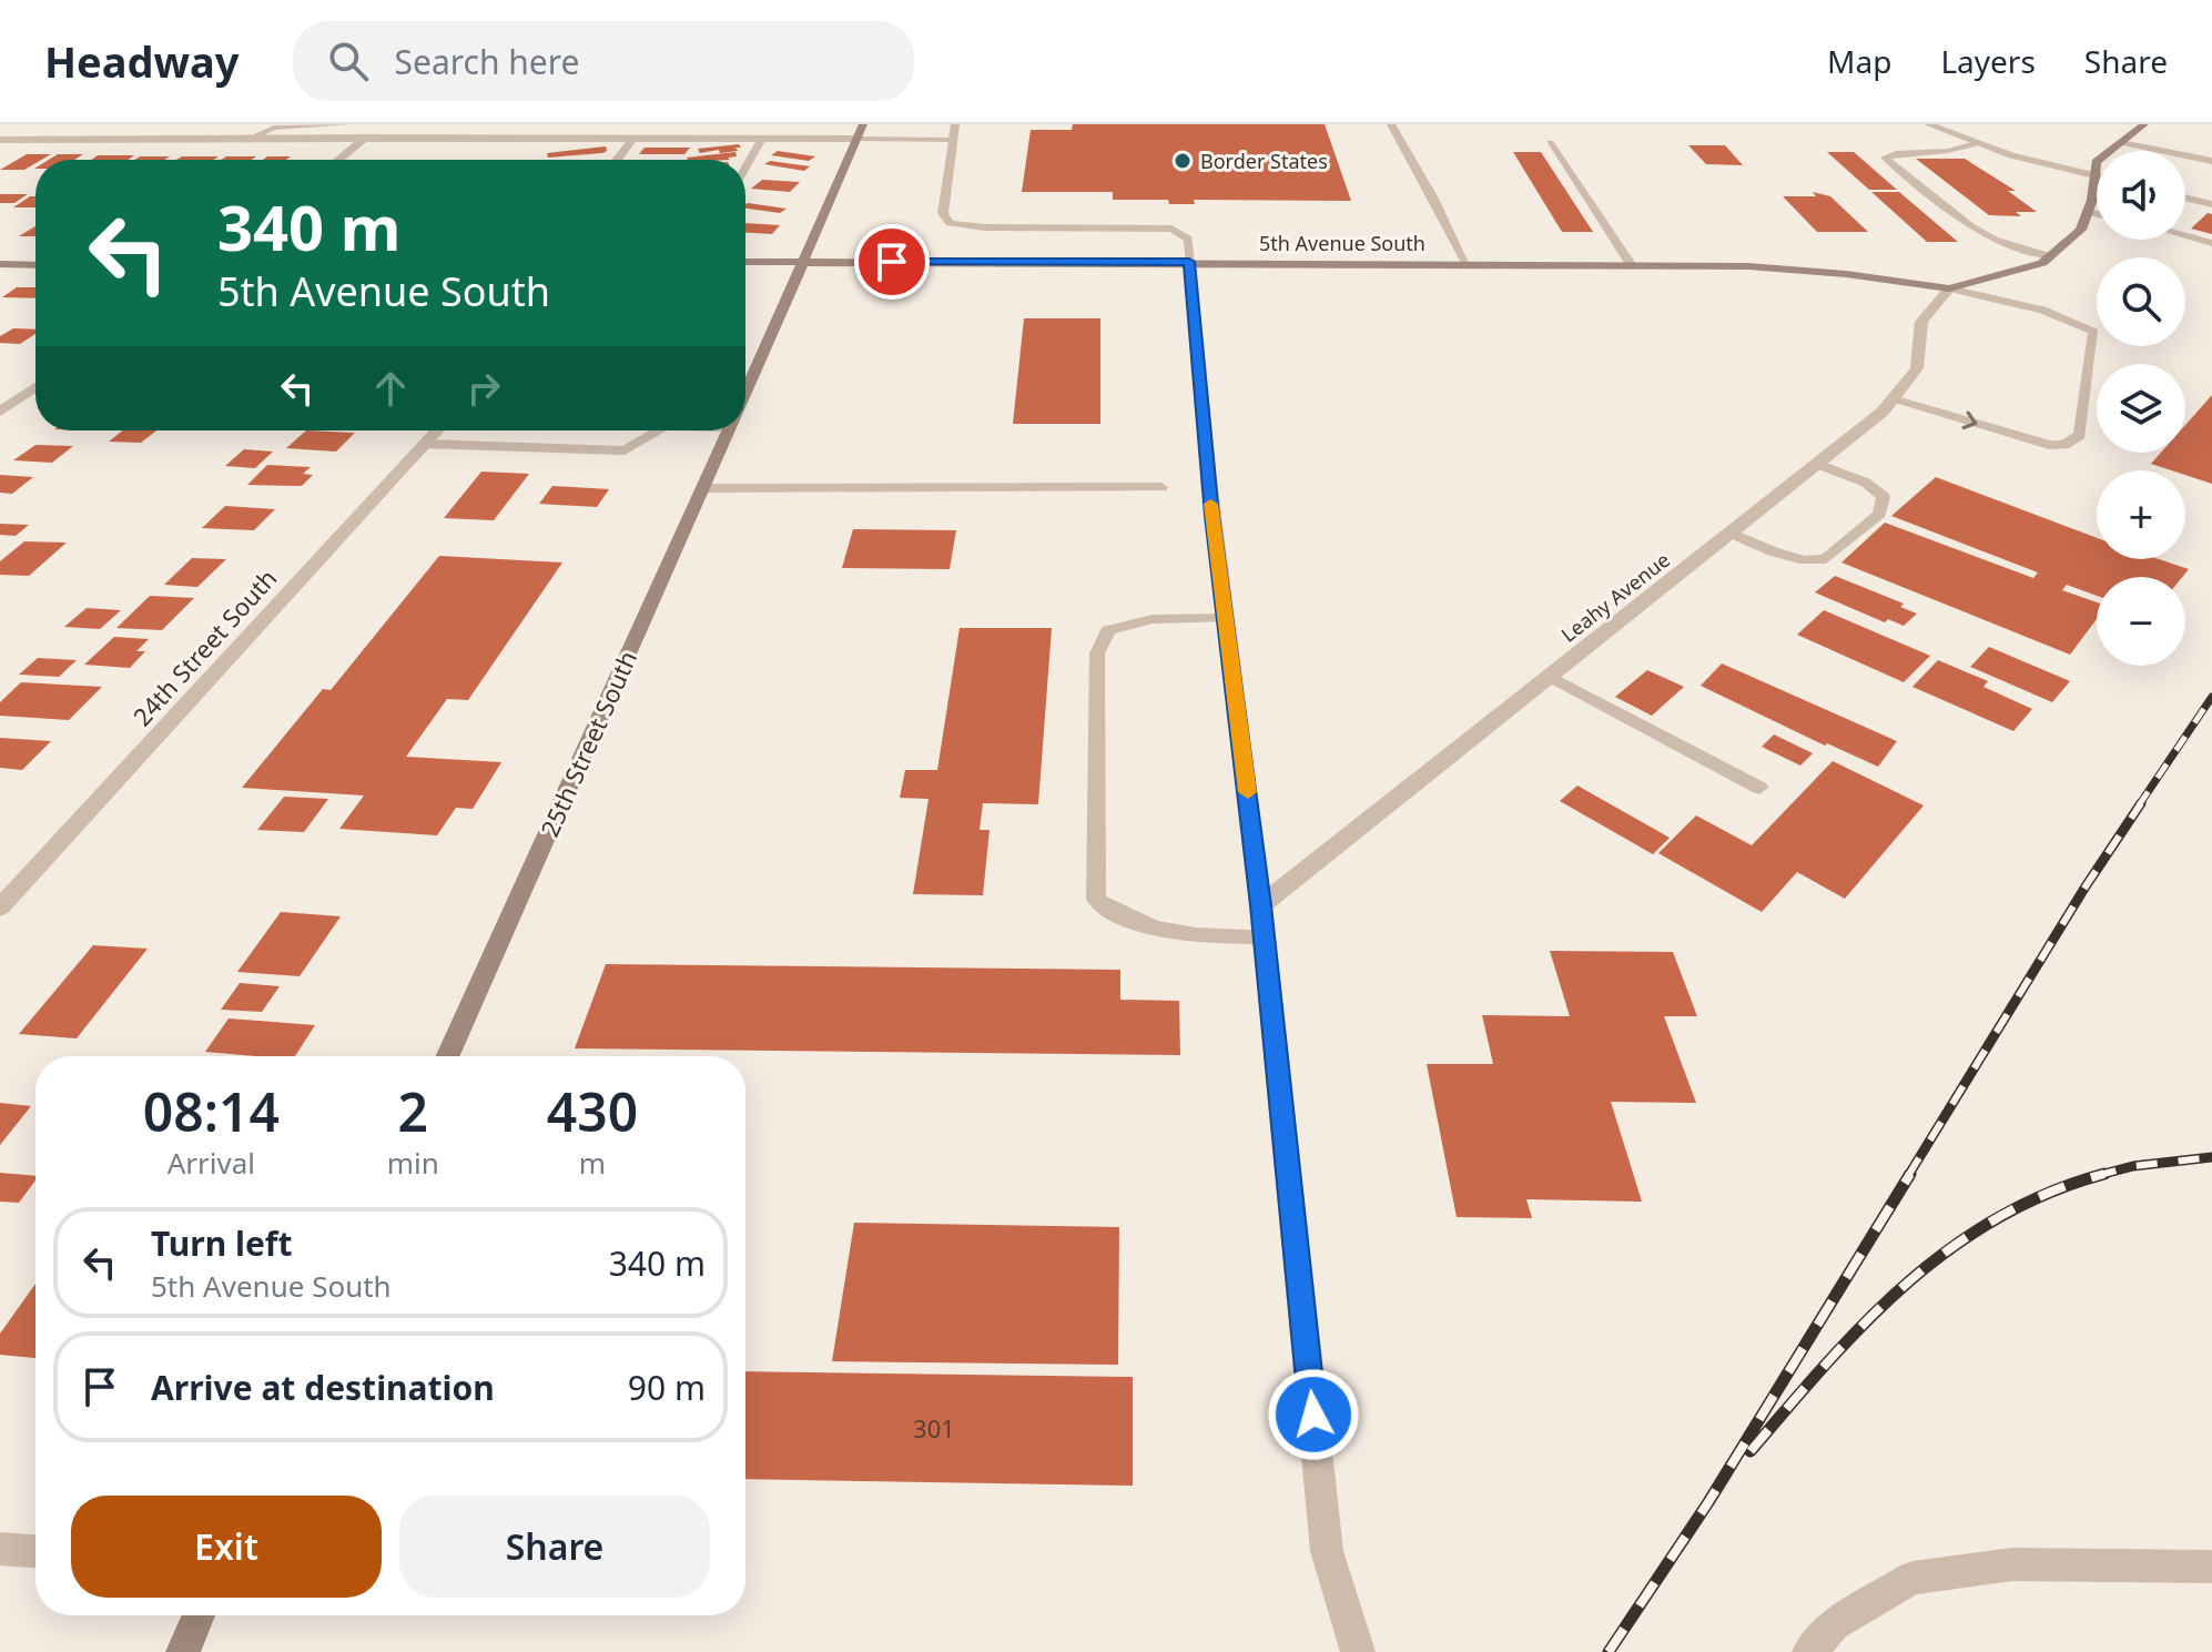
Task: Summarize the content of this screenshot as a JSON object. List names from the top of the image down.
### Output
{
  "streets": {
    "street": [
      "5th Avenue South",
      "Leahy Avenue",
      "24th Street South",
      "25th Street South"
    ]
  },
  "crossings": [
    ["5th Avenue South", "Leahy Avenue"],
    ["5th Avenue South", "25th Street South"]
  ],
  "places": ["Border States"],
  "house_numbers": ["301"],
  "page": {
    "header": "Headway",
    "search": "Search here",
    "nav": ["Map", "Layers", "Share"],
    "map_buttons": ["+", "−"],
    "turn": ["340 m", "5th Avenue South"],
    "eta": [
      "08:14",
      "Arrival",
      "2",
      "min",
      "430",
      "m"
    ],
    "list": [
      {
        "name": "Turn left",
        "note": "5th Avenue South",
        "value": "340 m"
      },
      {
        "name": "Arrive at destination",
        "value": "90 m"
      }
    ],
    "buttons": ["Exit", "Share"]
  }
}
